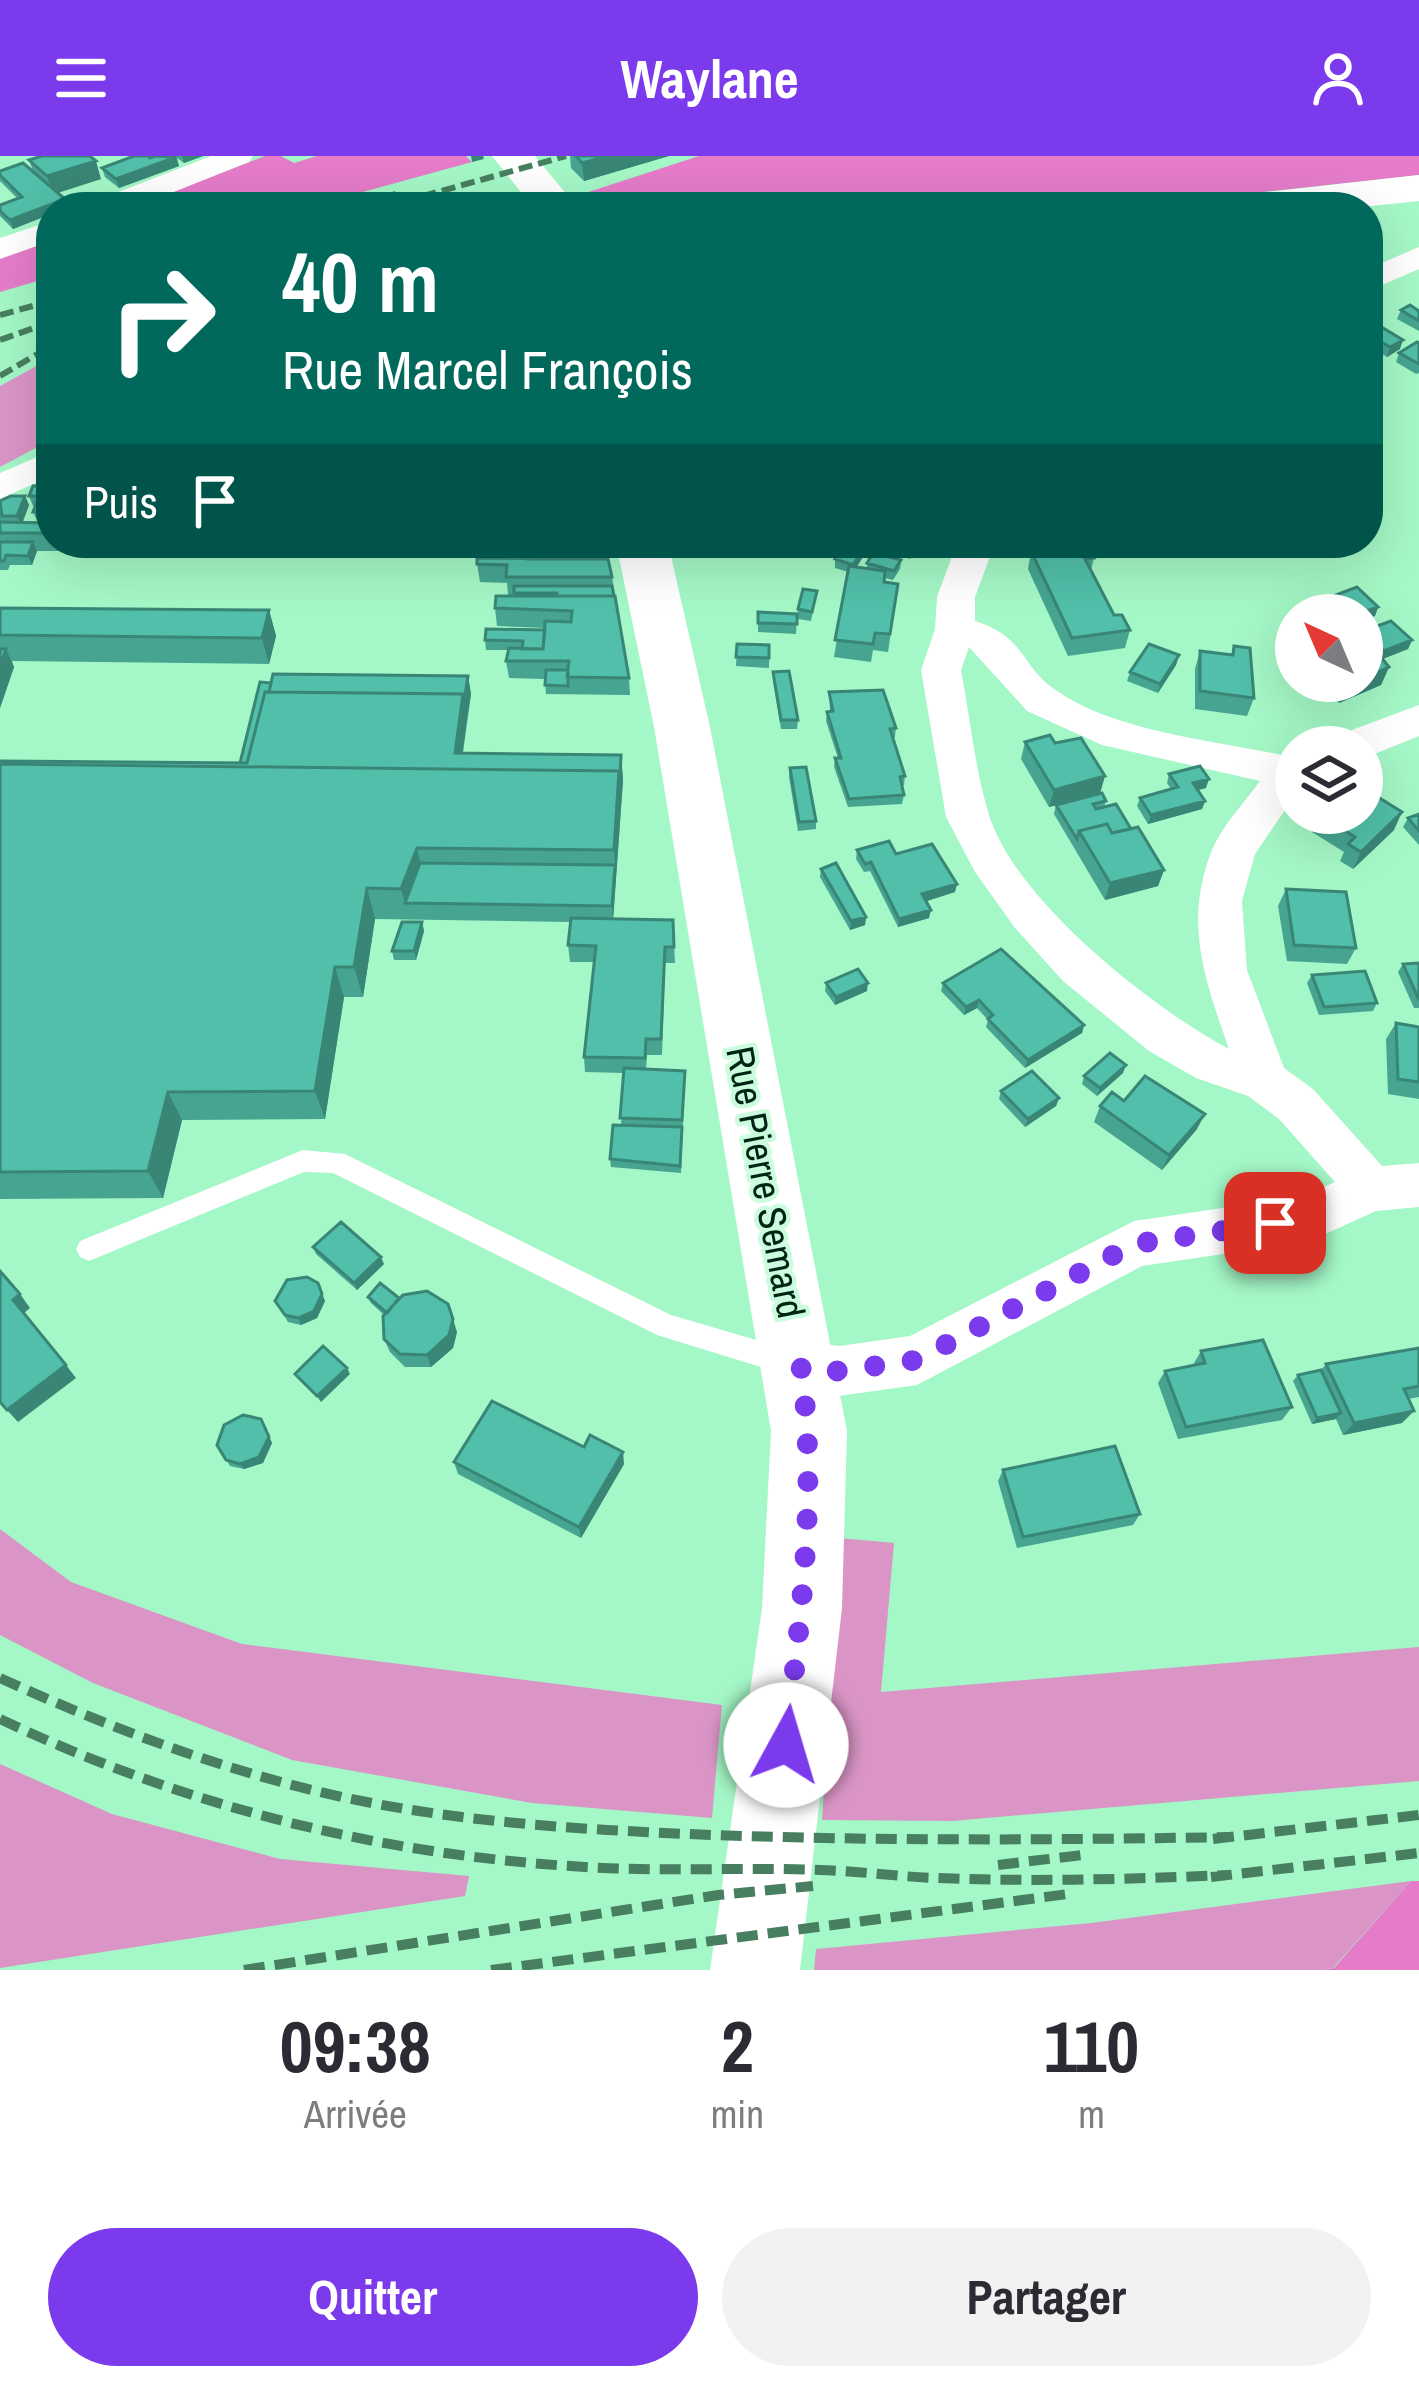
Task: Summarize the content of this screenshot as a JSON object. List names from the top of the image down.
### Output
{
  "streets": {
    "street": ["Rue Pierre Semard"]
  },
  "north": "top left",
  "page": {
    "header": "Waylane",
    "turn": ["40 m", "Rue Marcel François"],
    "then": "Puis",
    "eta": [
      "09:38",
      "Arrivée",
      "2",
      "min",
      "110",
      "m"
    ],
    "buttons": ["Quitter", "Partager"]
  }
}
